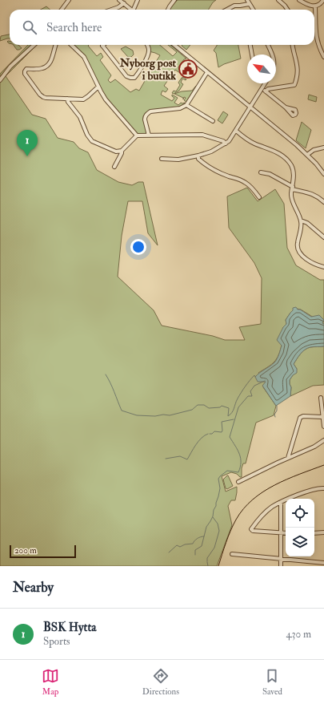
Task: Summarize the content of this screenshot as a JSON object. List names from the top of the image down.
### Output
{
  "places": {
    "public building": ["Nyborg post i butikk"]
  },
  "scale_bar": "200 m",
  "north": "top left",
  "page": {
    "search": "Search here",
    "pins": "1",
    "scale": "200 m",
    "heading": "Nearby",
    "list": [
      {
        "mark": "1",
        "name": "BSK Hytta",
        "note": "Sports",
        "value": "430 m"
      }
    ],
    "nav": ["Map", "Directions", "Saved"]
  }
}
